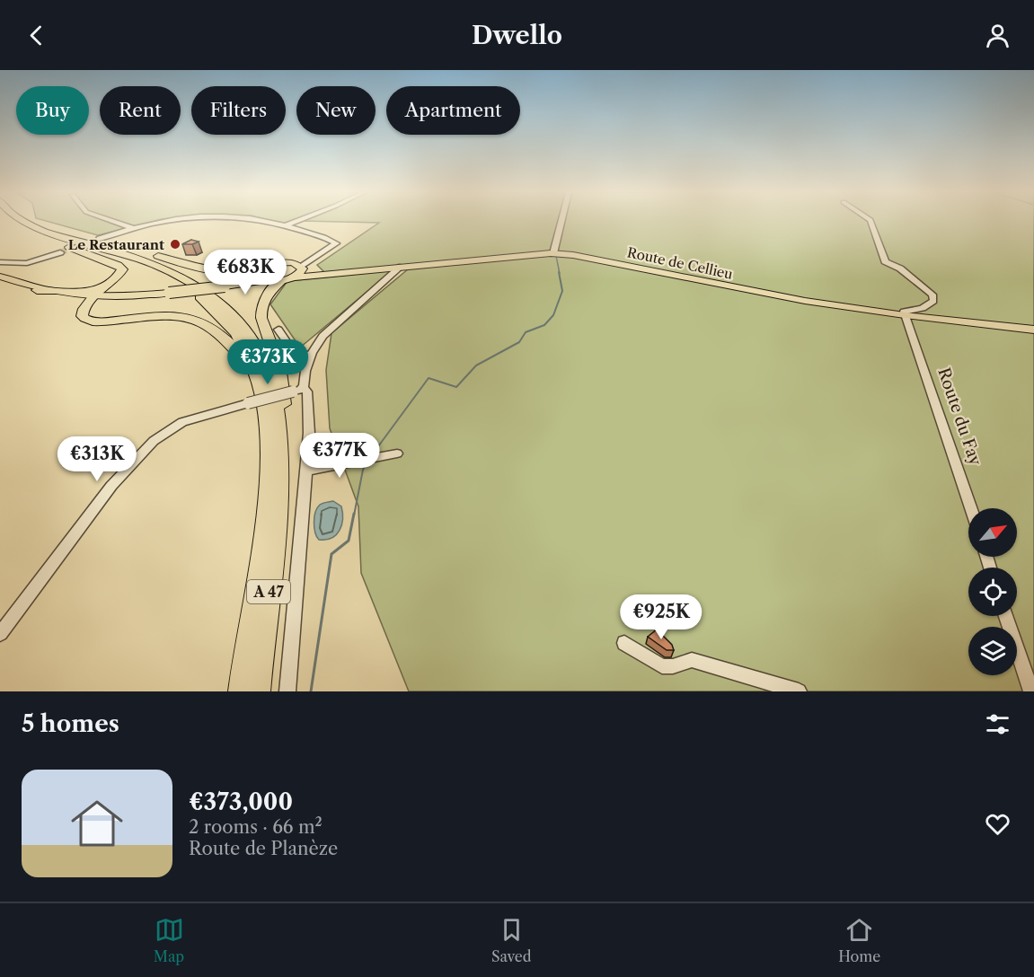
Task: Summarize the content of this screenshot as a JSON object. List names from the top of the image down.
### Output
{
  "streets": {
    "highway": ["A 47"],
    "main road": ["Route de Cellieu"],
    "street": ["Route du Fay"]
  },
  "crossings": [
    ["Route de Cellieu", "Route du Fay"]
  ],
  "places": ["Le Restaurant"],
  "north": "top right",
  "page": {
    "header": "Dwello",
    "chip": [
      "Buy",
      "Rent",
      "Filters",
      "New",
      "Apartment"
    ],
    "price": [
      "€683K",
      "€373K",
      "€377K",
      "€313K",
      "€925K"
    ],
    "heading": "5 homes",
    "list": [
      {
        "name": "€373,000",
        "note": "2 rooms · 66 m² · Route de Planèze"
      }
    ],
    "tabs": ["Map", "Saved", "Home"]
  }
}
